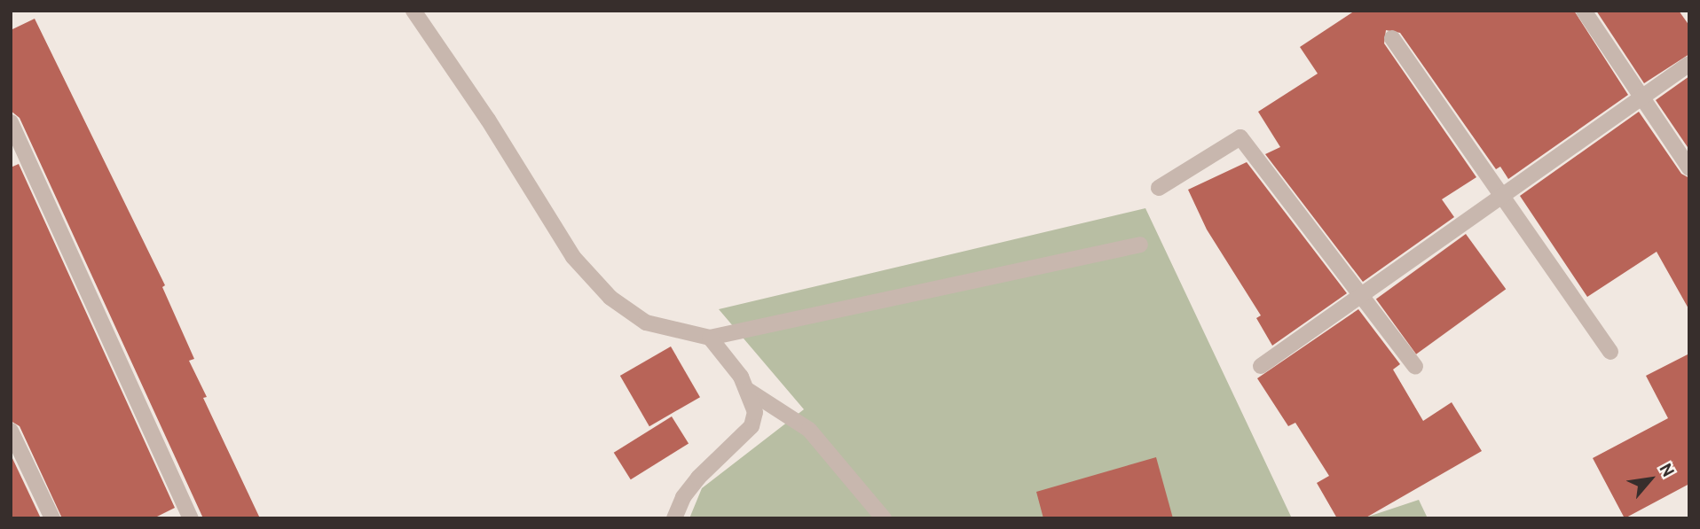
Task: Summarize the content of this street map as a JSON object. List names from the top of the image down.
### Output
{
  "north": "top right"
}
